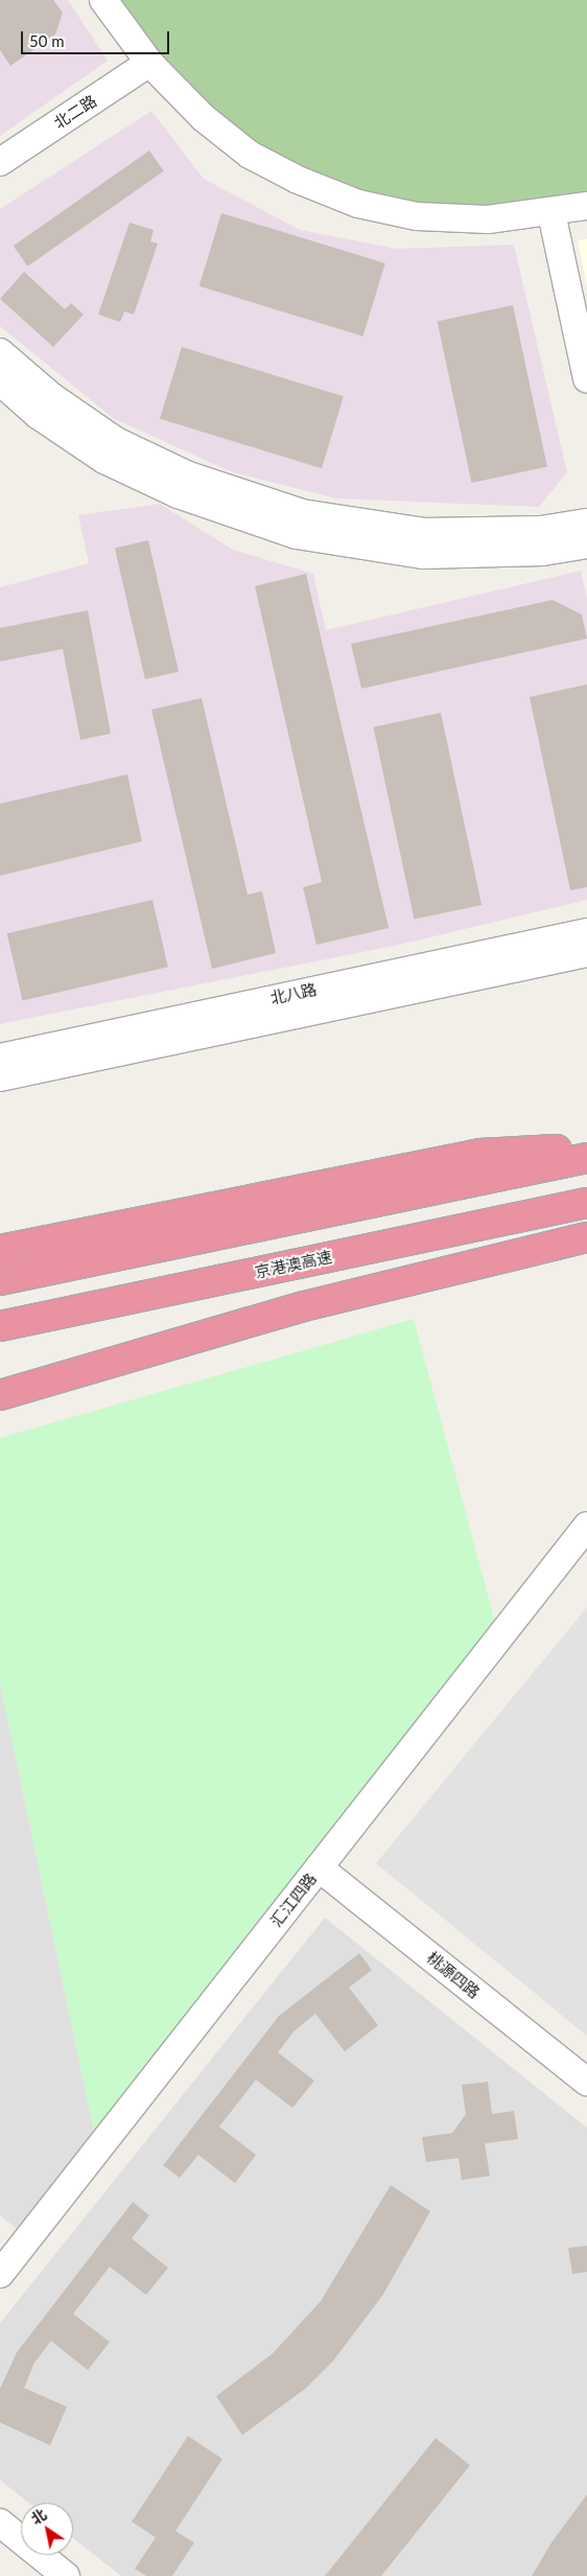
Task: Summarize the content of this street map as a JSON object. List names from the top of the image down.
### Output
{
  "streets": {
    "highway": ["京港澳高速"],
    "street": [
      "北二路",
      "北八路",
      "汇江四路",
      "桃源四路"
    ]
  },
  "crossings": [
    ["汇江四路", "桃源四路"]
  ],
  "scale_bar": "50 m",
  "north": "top left"
}
